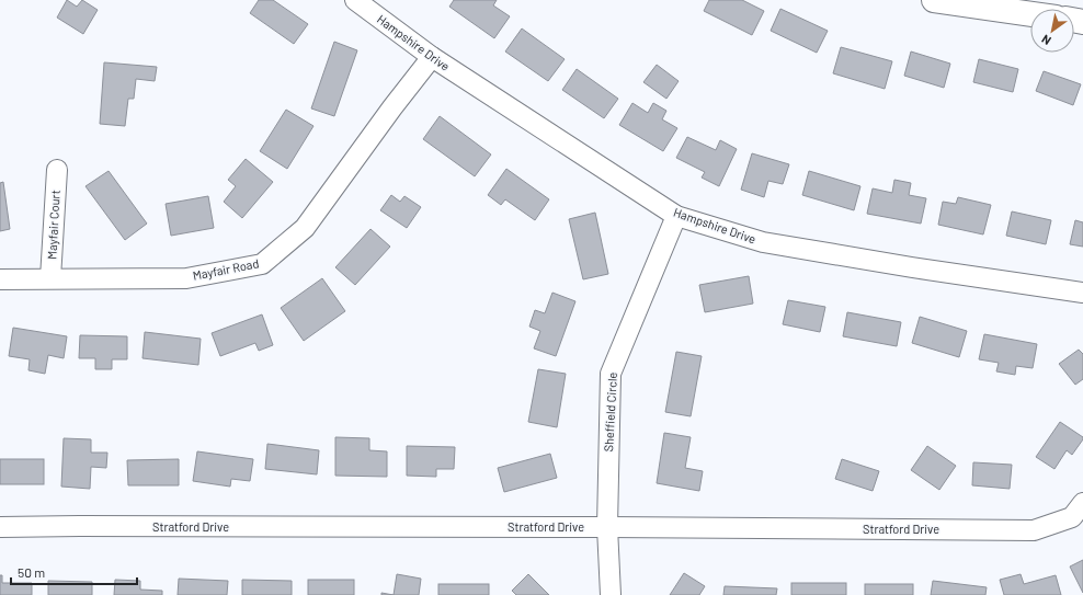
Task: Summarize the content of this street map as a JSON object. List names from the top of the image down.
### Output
{
  "streets": {
    "street": [
      "Hampshire Drive",
      "Mayfair Court",
      "Mayfair Road",
      "Sheffield Circle",
      "Stratford Drive"
    ]
  },
  "crossings": [
    ["Hampshire Drive", "Mayfair Road"],
    ["Hampshire Drive", "Sheffield Circle"],
    ["Mayfair Court", "Mayfair Road"],
    ["Sheffield Circle", "Stratford Drive"]
  ],
  "scale_bar": "50 m",
  "north": "bottom left"
}
